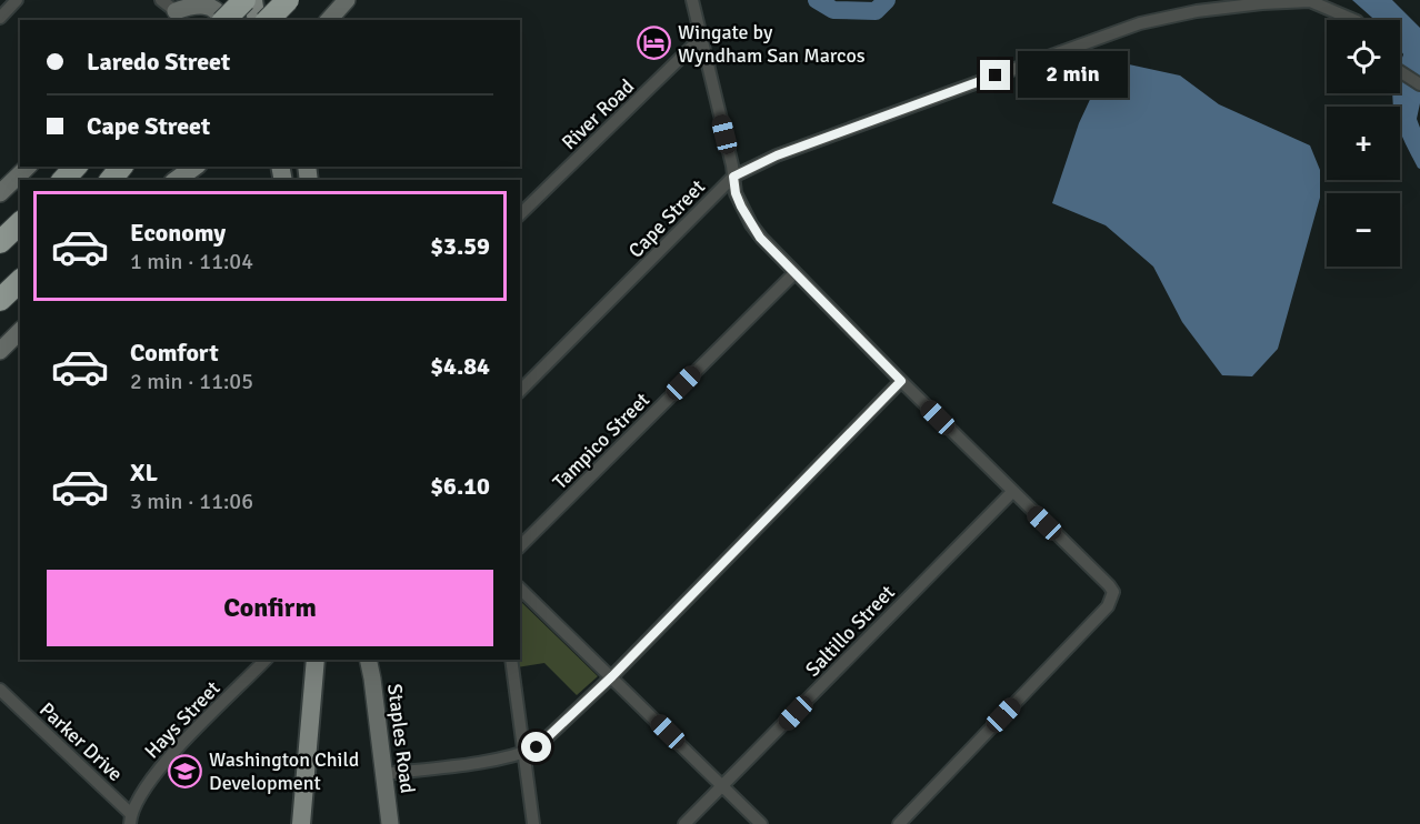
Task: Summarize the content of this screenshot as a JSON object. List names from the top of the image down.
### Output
{
  "streets": {
    "main road": ["Staples Road"],
    "street": [
      "River Road",
      "Cape Street",
      "Tampico Street",
      "Saltillo Street",
      "Hays Street",
      "Parker Drive"
    ]
  },
  "crossings": [
    ["Hays Street", "Parker Drive"]
  ],
  "places": {
    "hotel": ["Wingate by Wyndham San Marcos"],
    "school or university": ["Washington Child Development"]
  },
  "page": {
    "map_buttons": ["+", "−"],
    "banner": ["Laredo Street", "Cape Street"],
    "bubble": "2 min",
    "list": [
      {
        "name": "Economy",
        "note": "1 min · 11:04",
        "value": "$3.59"
      },
      {
        "name": "Comfort",
        "note": "2 min · 11:05",
        "value": "$4.84"
      },
      {
        "name": "XL",
        "note": "3 min · 11:06",
        "value": "$6.10"
      }
    ],
    "buttons": "Confirm"
  }
}
